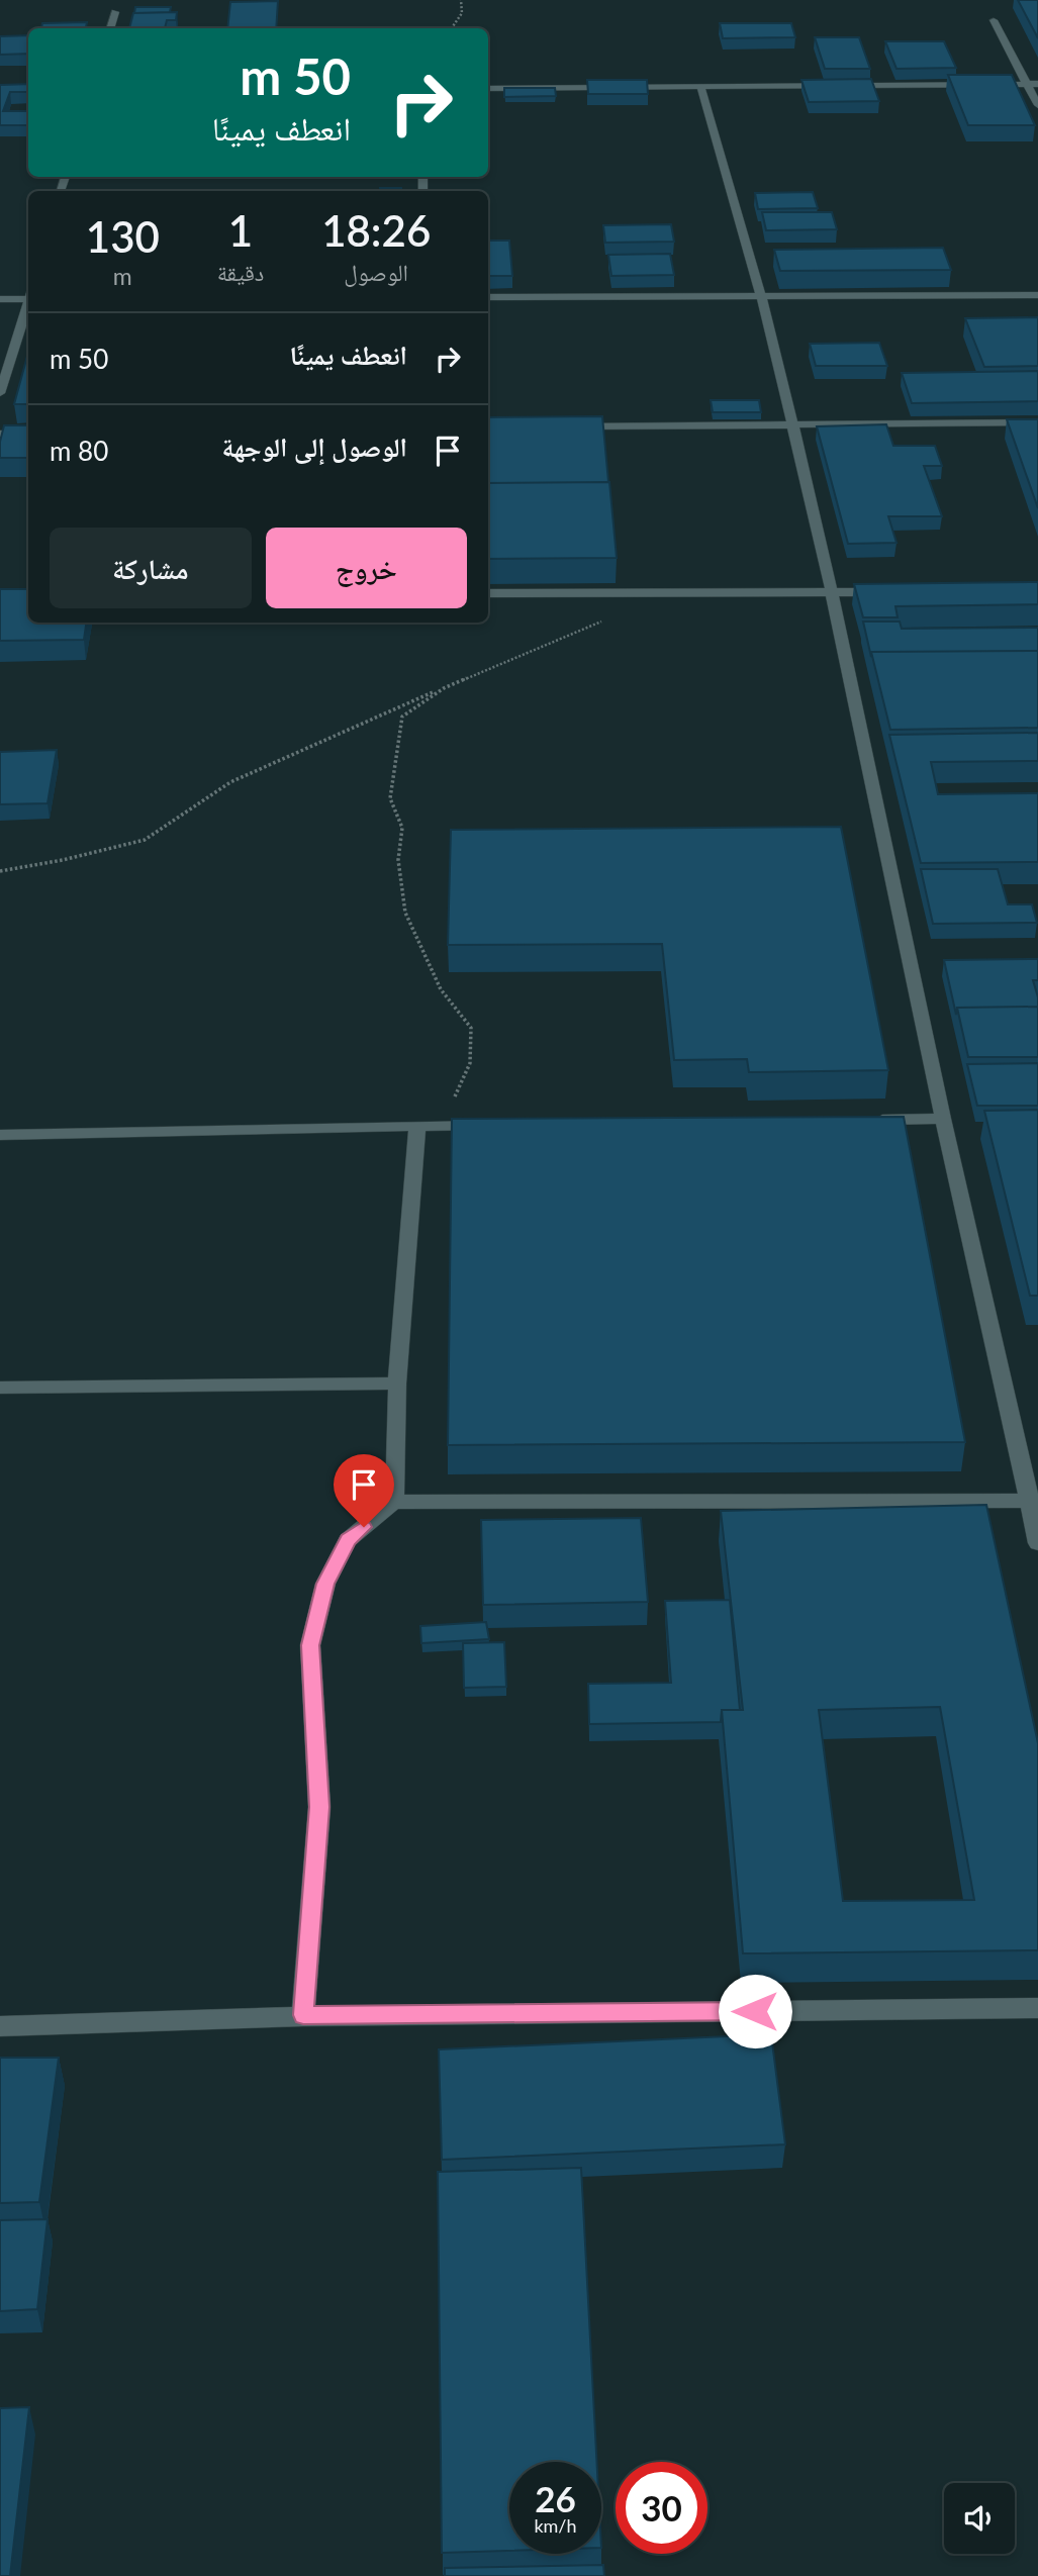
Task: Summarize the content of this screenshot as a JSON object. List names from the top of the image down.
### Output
{
  "page": {
    "turn": ["50 m", "انعطف يمينًا"],
    "eta": [
      "18:26",
      "الوصول",
      "1",
      "دقيقة",
      "130",
      "m"
    ],
    "list": [
      {
        "name": "انعطف يمينًا",
        "value": "50 m"
      },
      {
        "name": "الوصول إلى الوجهة",
        "value": "80 m"
      }
    ],
    "buttons": ["خروج", "مشاركة"],
    "speed": "26 km/h",
    "limit": "30"
  }
}
